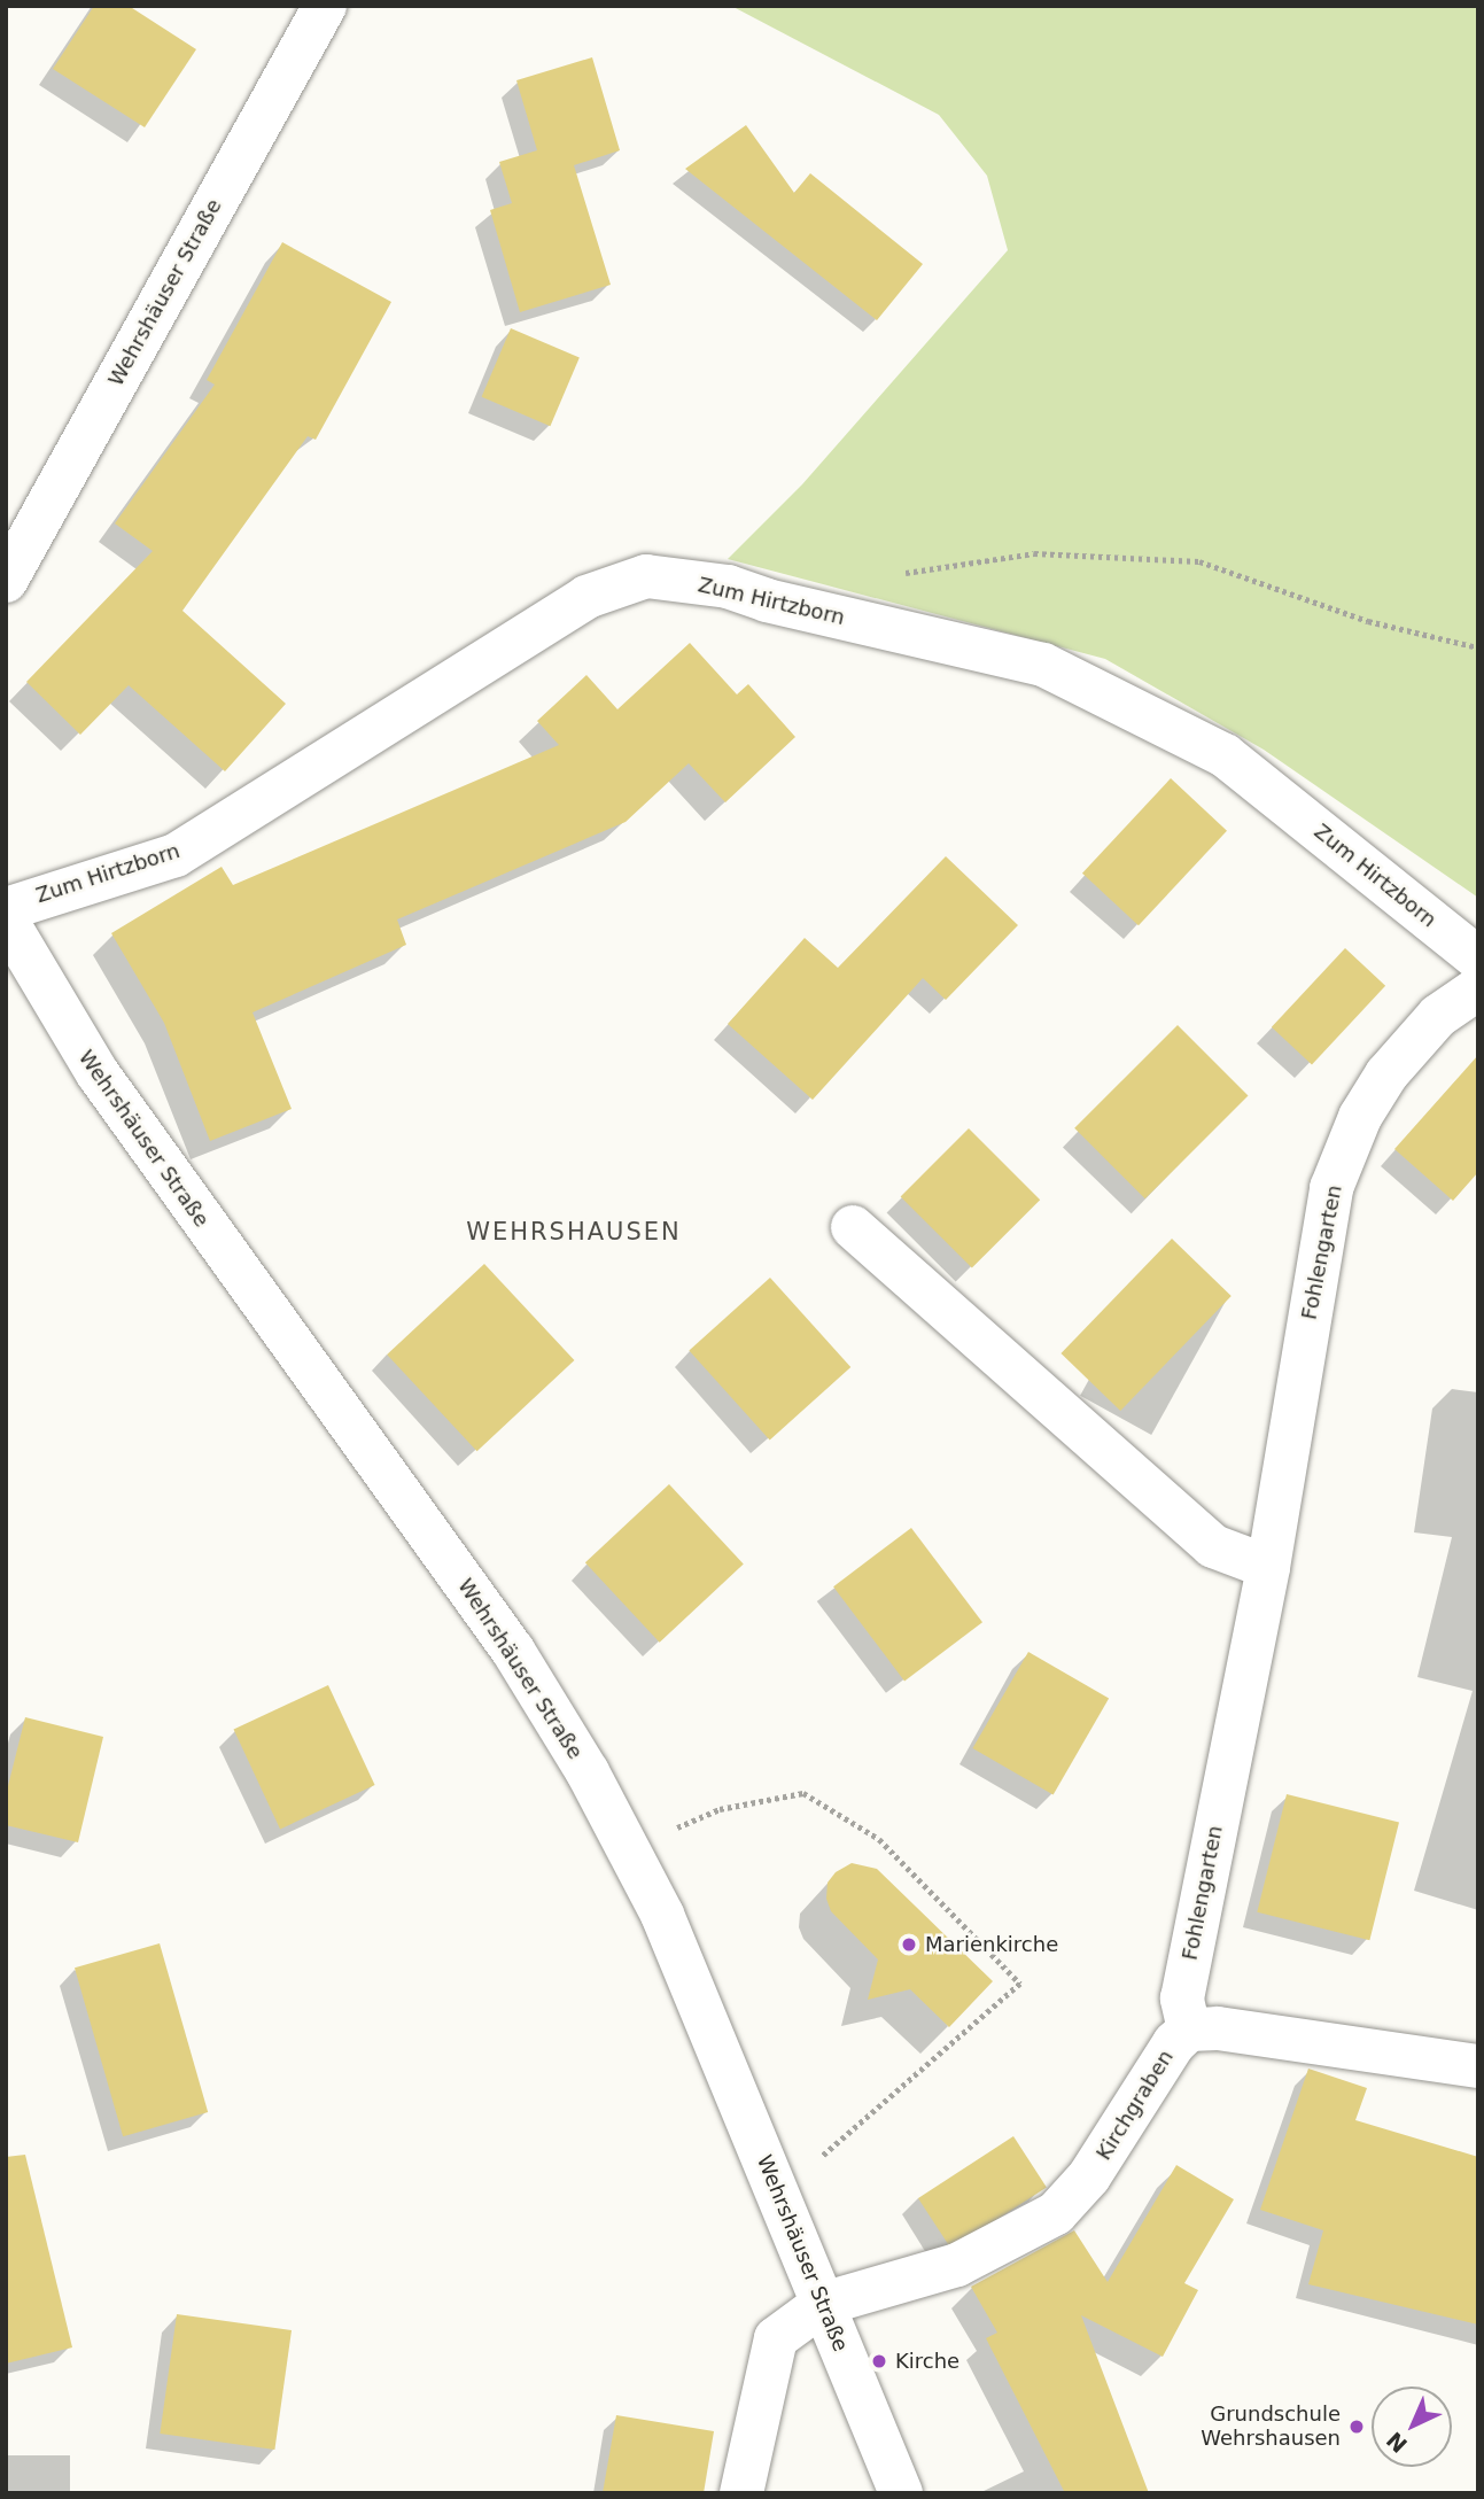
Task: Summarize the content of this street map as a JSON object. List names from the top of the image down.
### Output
{
  "streets": {
    "street": [
      "Wehrshäuser Straße",
      "Zum Hirtzborn",
      "Fohlengarten",
      "Kirchgraben"
    ]
  },
  "crossings": [
    ["Wehrshäuser Straße", "Kirchgraben"],
    ["Fohlengarten", "Kirchgraben"]
  ],
  "districts": ["WEHRSHAUSEN"],
  "places": ["Marienkirche", "Kirche", "Grundschule Wehrshausen"],
  "north": "bottom left"
}
